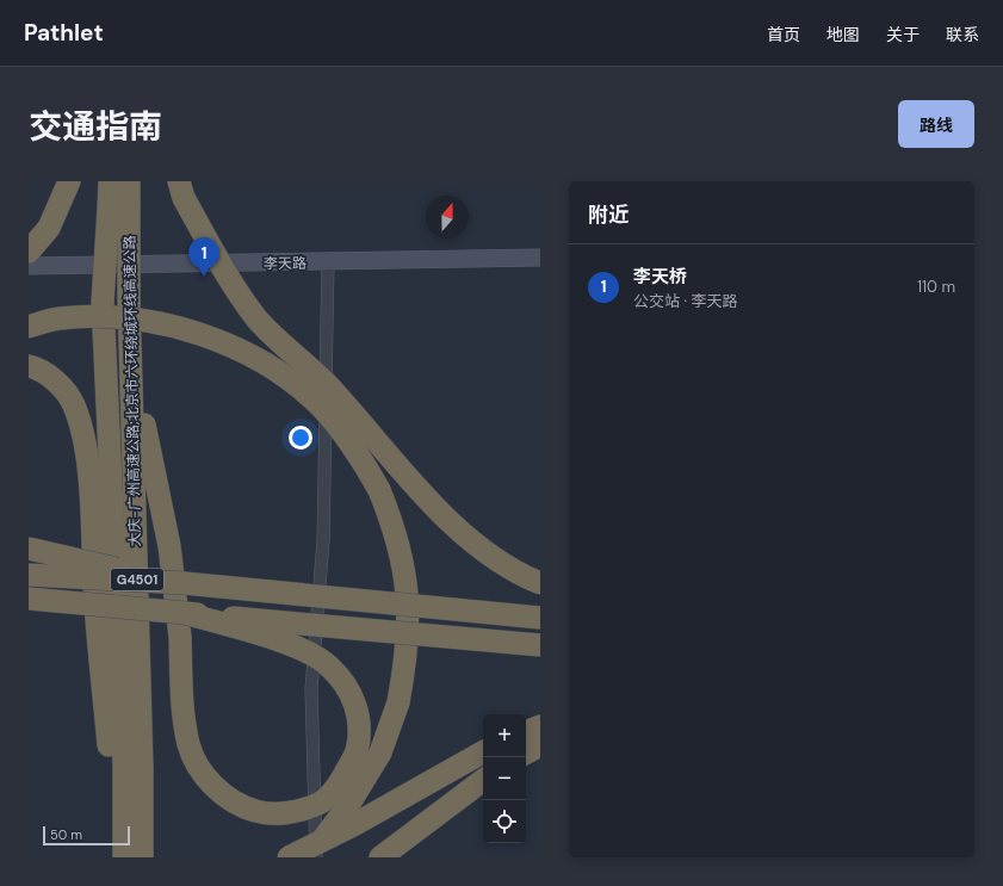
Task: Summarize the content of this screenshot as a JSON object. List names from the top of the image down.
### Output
{
  "streets": {
    "highway": ["大庆-广州高速公路;北京市六环绕城环线高速公路", "G4501"],
    "main road": ["李天路"]
  },
  "scale_bar": "50 m",
  "north": "top",
  "page": {
    "header": "Pathlet",
    "nav": [
      "首页",
      "地图",
      "关于",
      "联系"
    ],
    "title": "交通指南",
    "buttons": "路线",
    "heading": "附近",
    "pins": "1",
    "list": [
      {
        "mark": "1",
        "name": "李天桥",
        "note": "公交站 · 李天路",
        "value": "110 m"
      }
    ],
    "map_buttons": ["+", "−"],
    "scale": "50 m"
  }
}
